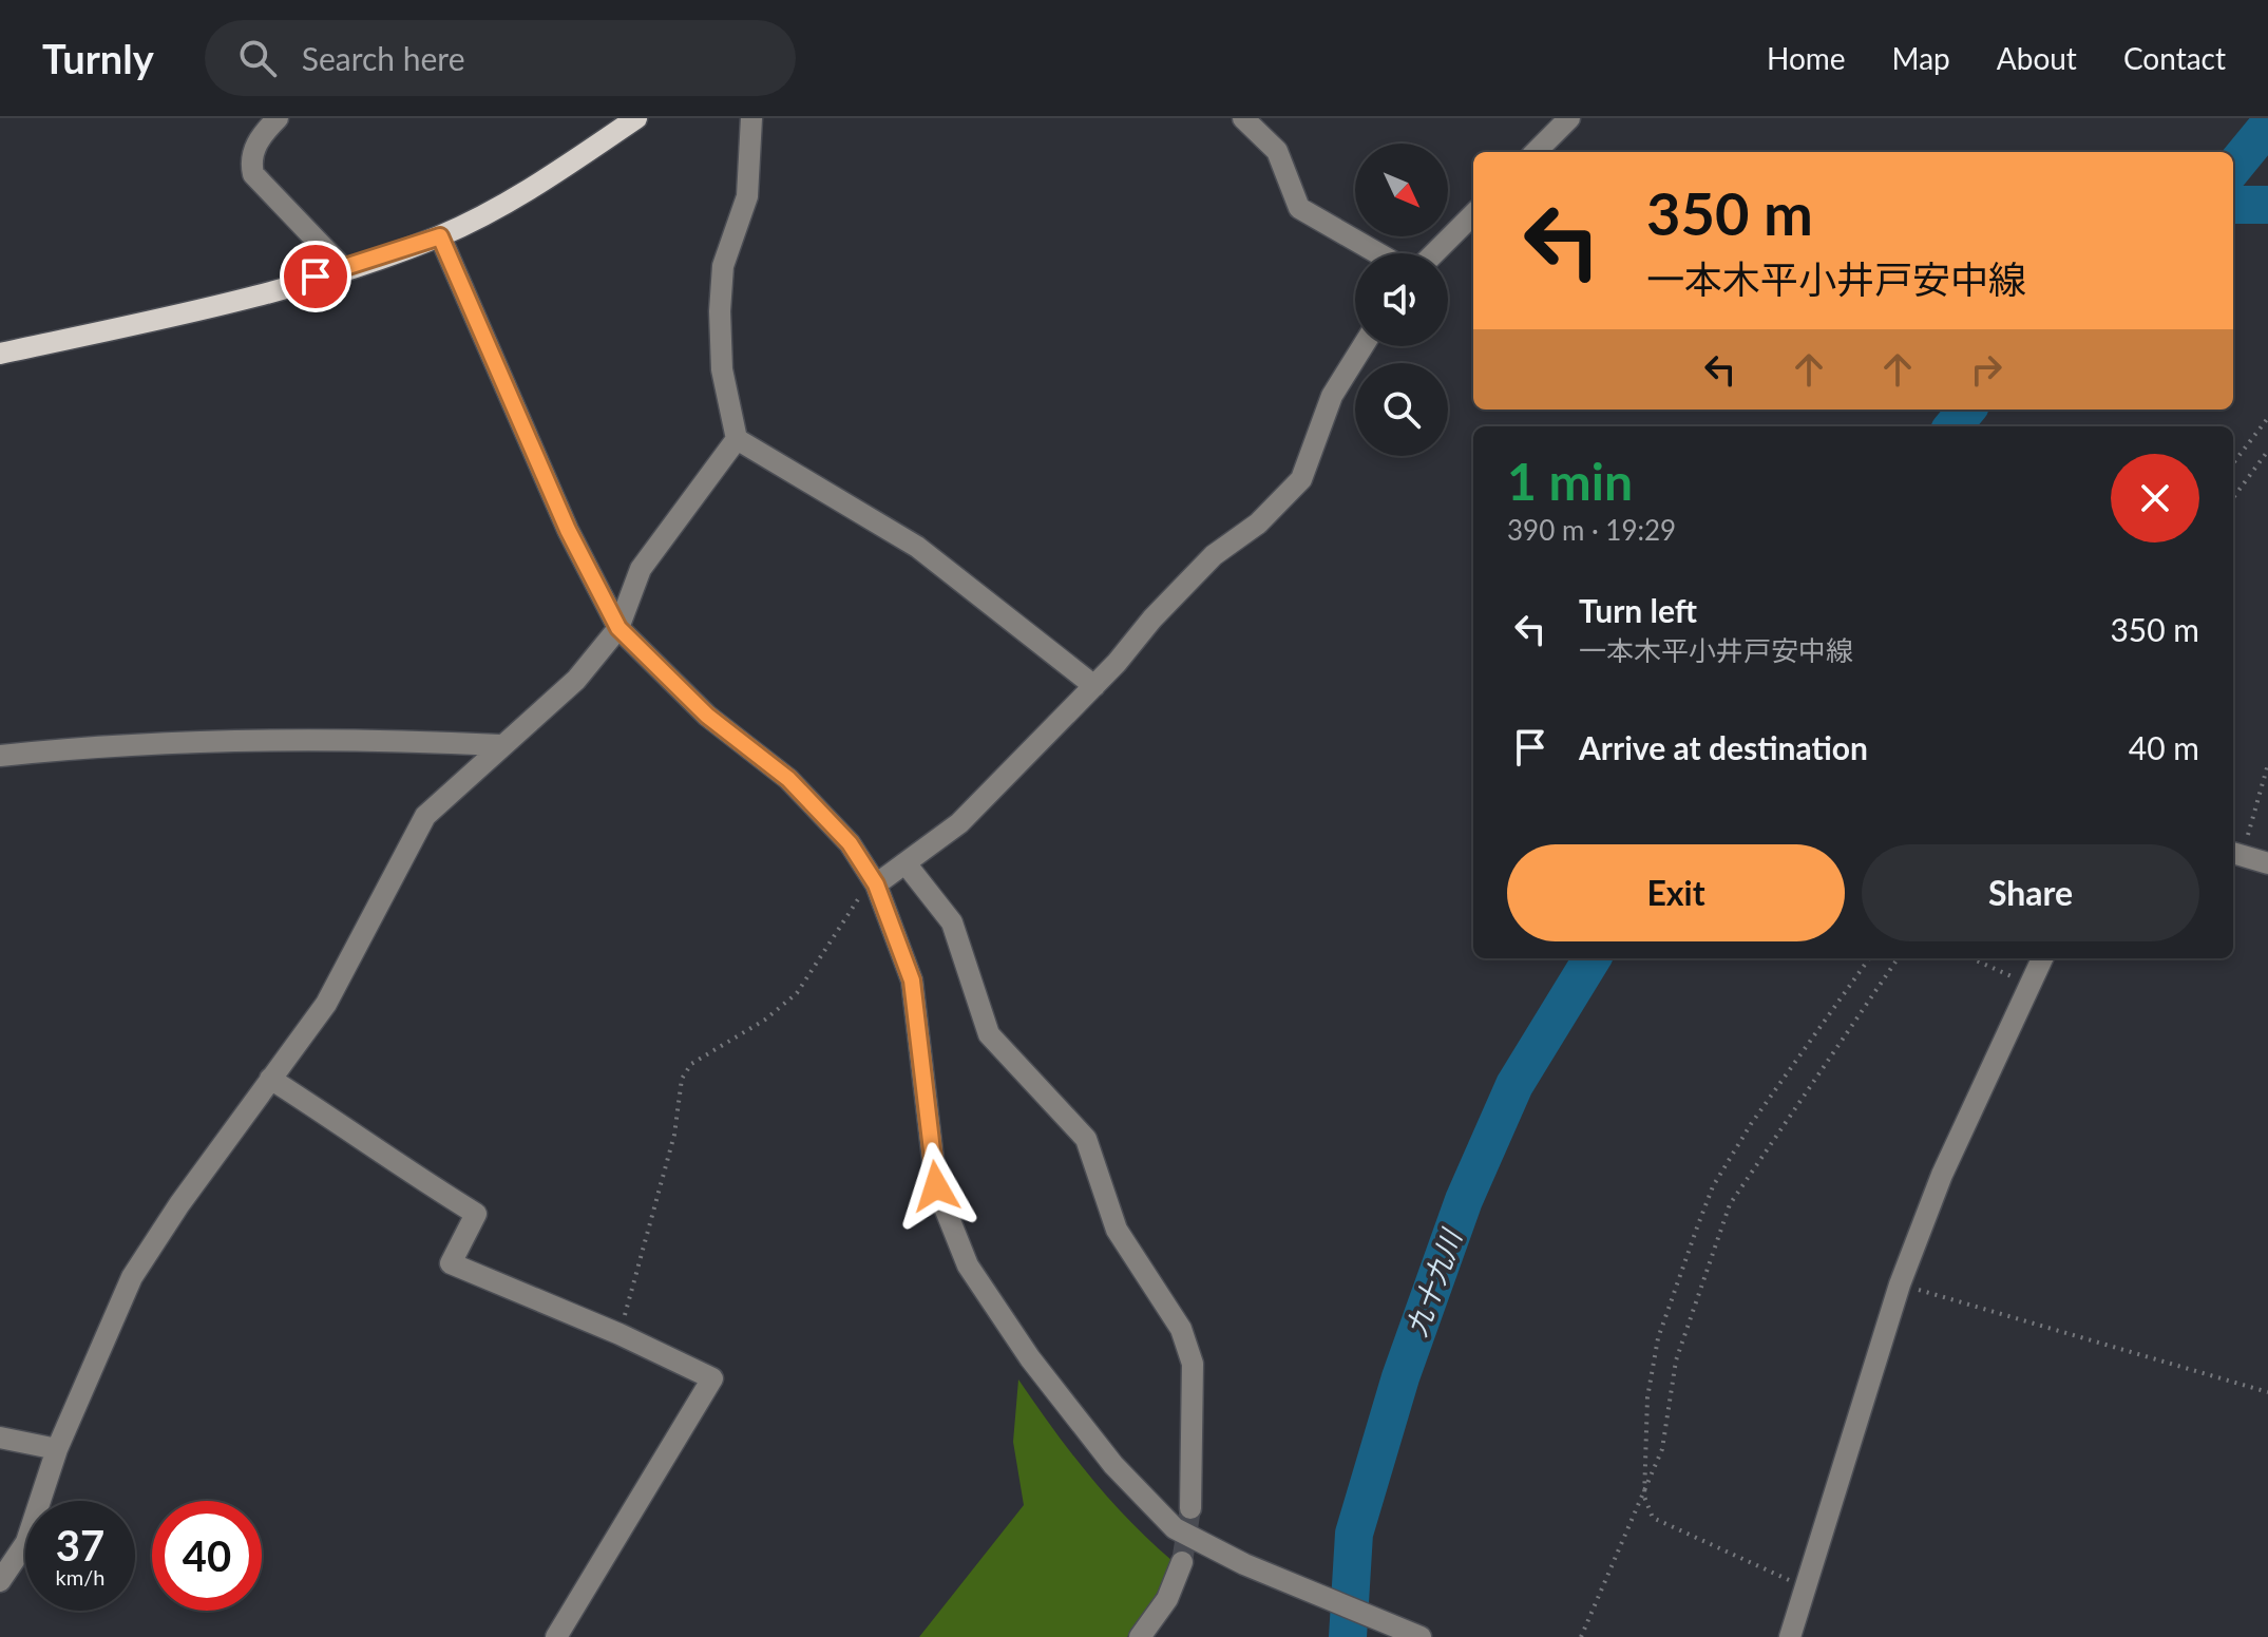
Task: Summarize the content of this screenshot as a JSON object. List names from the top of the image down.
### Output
{
  "water": ["九十九川"],
  "north": "bottom right",
  "page": {
    "header": "Turnly",
    "search": "Search here",
    "nav": [
      "Home",
      "Map",
      "About",
      "Contact"
    ],
    "turn": ["350 m", "一本木平小井戸安中線"],
    "heading": ["1 min", "390 m · 19:29"],
    "list": [
      {
        "name": "Turn left",
        "note": "一本木平小井戸安中線",
        "value": "350 m"
      },
      {
        "name": "Arrive at destination",
        "value": "40 m"
      }
    ],
    "buttons": ["Exit", "Share"],
    "speed": "37 km/h",
    "limit": "40"
  }
}
